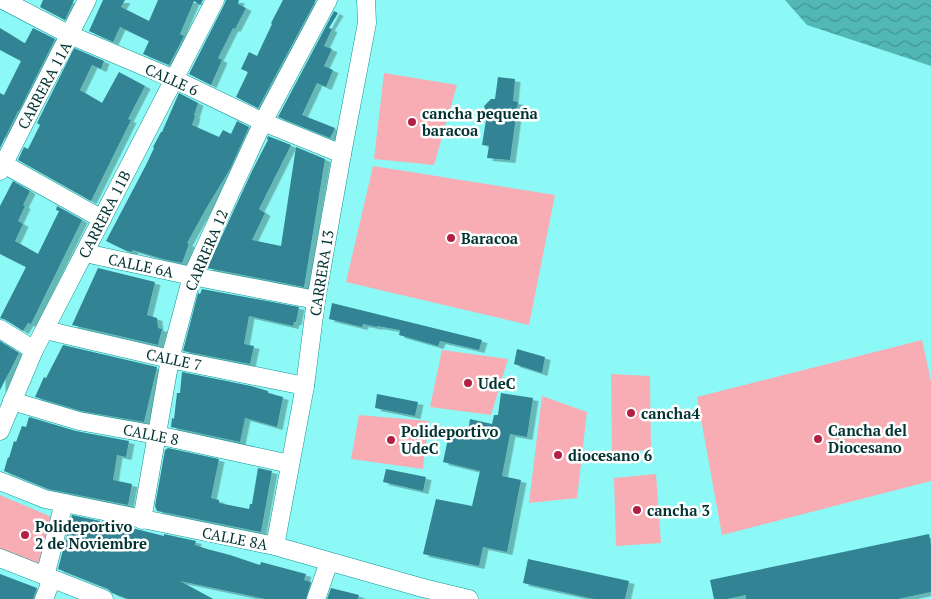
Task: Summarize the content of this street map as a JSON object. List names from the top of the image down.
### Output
{
  "streets": {
    "street": [
      "CALLE 6",
      "CARRERA 11A",
      "CARRERA 11B",
      "CARRERA 12",
      "CALLE 6A",
      "CARRERA 13",
      "CALLE 7",
      "CALLE 8",
      "CALLE 8A"
    ]
  },
  "crossings": [
    ["CALLE 6", "CARRERA 11A"],
    ["CALLE 6", "CARRERA 11B"],
    ["CALLE 6", "CARRERA 12"],
    ["CALLE 6", "CARRERA 13"],
    ["CARRERA 11B", "CALLE 6A"],
    ["CARRERA 11B", "CALLE 7"],
    ["CARRERA 11B", "CALLE 8"],
    ["CARRERA 12", "CALLE 6A"],
    ["CARRERA 12", "CALLE 7"],
    ["CARRERA 12", "CALLE 8"],
    ["CARRERA 12", "CALLE 8A"],
    ["CALLE 6A", "CARRERA 13"],
    ["CARRERA 13", "CALLE 7"],
    ["CARRERA 13", "CALLE 8"],
    ["CARRERA 13", "CALLE 8A"]
  ],
  "places": [
    "cancha pequeña baracoa",
    "Baracoa",
    "UdeC",
    "cancha4",
    "Cancha del Diocesano",
    "Polideportivo UdeC",
    "diocesano 6",
    "cancha 3",
    "Polideportivo 2 de Noviembre"
  ]
}
